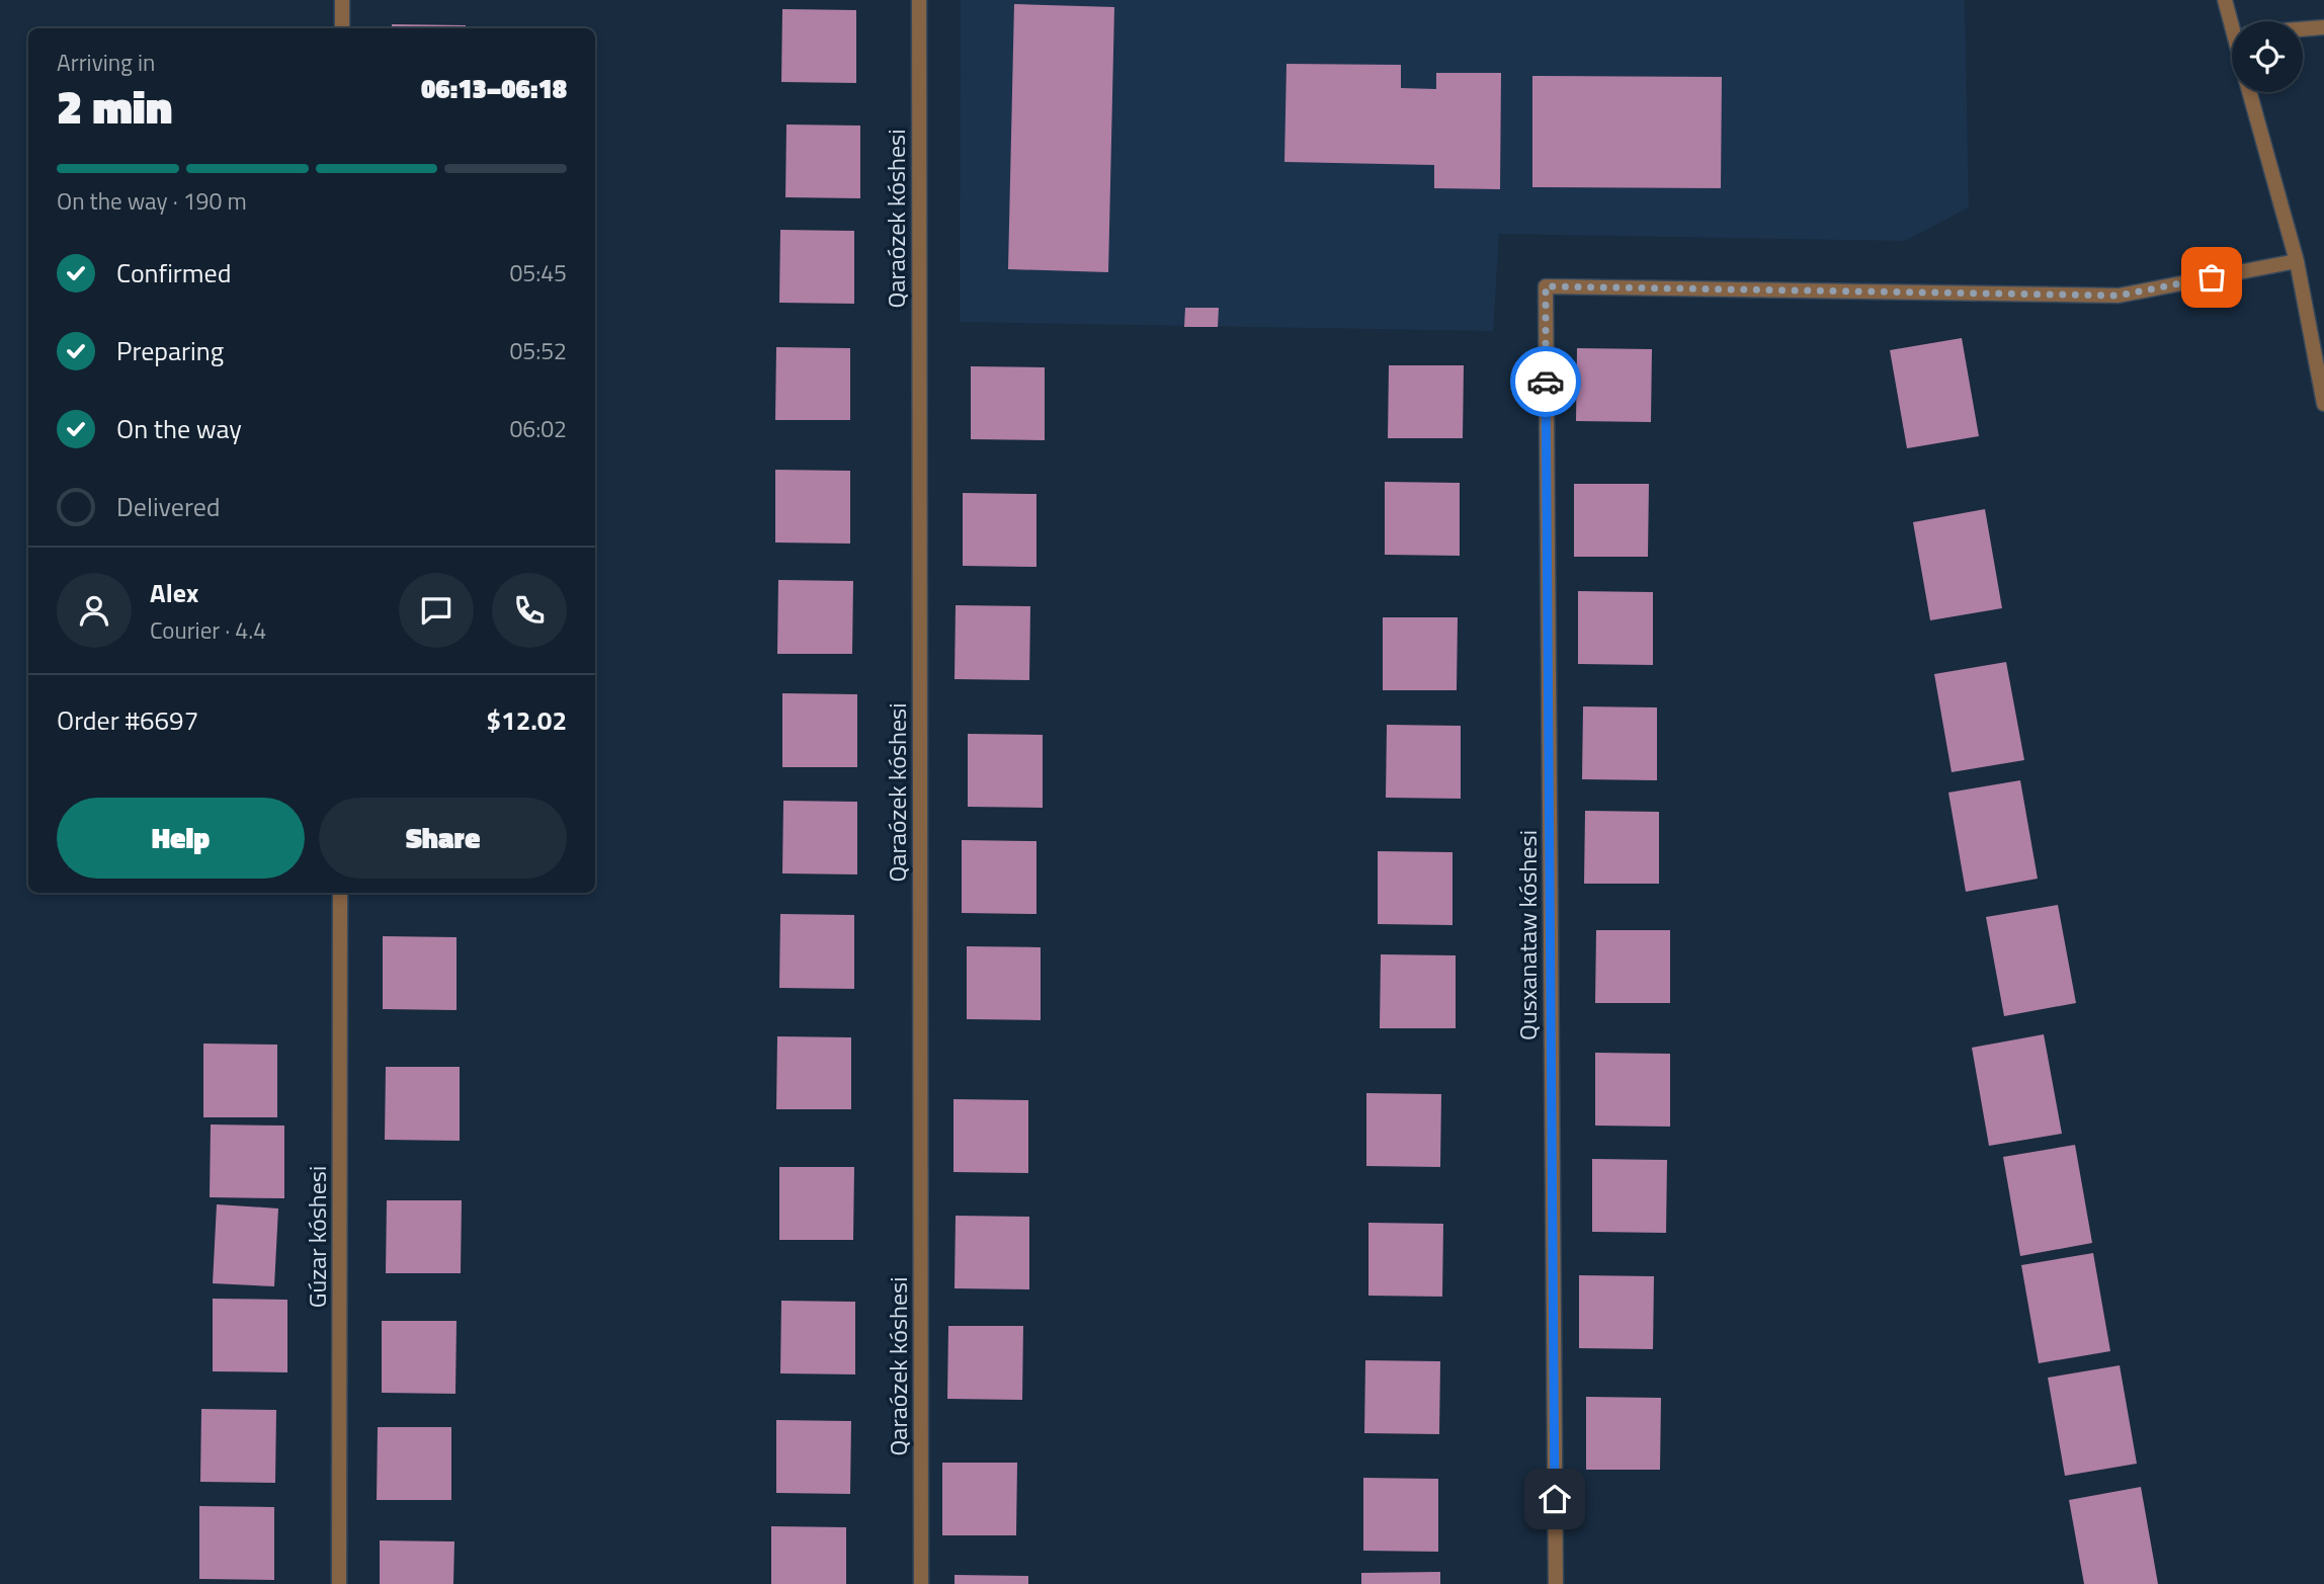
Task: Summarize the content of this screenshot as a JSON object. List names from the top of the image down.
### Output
{
  "streets": {
    "street": ["Qaraózek kóshesi", "Qusxanataw kóshesi", "Gúzar kóshesi"]
  },
  "page": {
    "heading": ["2 min", "Arriving in", "06:13–06:18"],
    "panel": [
      "Alex",
      "Courier · 4.4",
      "Order #6697",
      "$12.02"
    ],
    "bar": "On the way · 190 m",
    "list": [
      ["Confirmed", "05:45"],
      ["Preparing", "05:52"],
      ["On the way", "06:02"],
      "Delivered"
    ],
    "buttons": ["Help", "Share"]
  }
}
